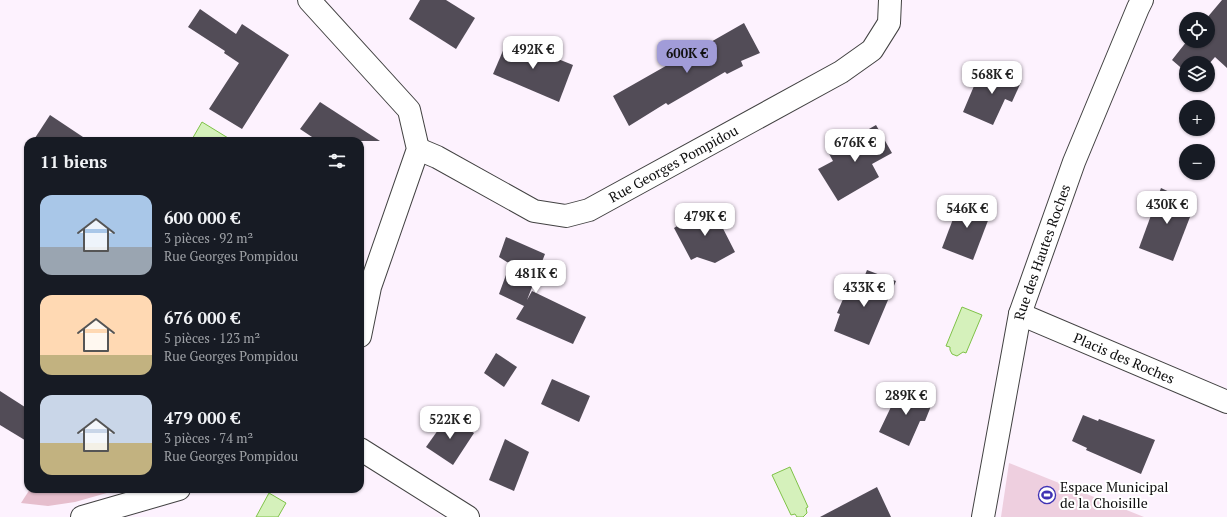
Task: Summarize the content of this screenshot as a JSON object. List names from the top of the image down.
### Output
{
  "streets": {
    "street": ["Rue Georges Pompidou", "Rue des Hautes Roches", "Placis des Roches"]
  },
  "crossings": [
    ["Rue des Hautes Roches", "Placis des Roches"]
  ],
  "places": {
    "sports": ["Espace Municipal de la Choisille"]
  },
  "page": {
    "map_buttons": ["+", "−"],
    "price": [
      "492K €",
      "600K €",
      "568K €",
      "676K €",
      "430K €",
      "546K €",
      "479K €",
      "481K €",
      "433K €",
      "289K €",
      "522K €"
    ],
    "heading": "11 biens",
    "list": [
      {
        "name": "600 000 €",
        "note": "3 pièces · 92 m² · Rue Georges Pompidou"
      },
      {
        "name": "676 000 €",
        "note": "5 pièces · 123 m² · Rue Georges Pompidou"
      },
      {
        "name": "479 000 €",
        "note": "3 pièces · 74 m² · Rue Georges Pompidou"
      }
    ]
  }
}
